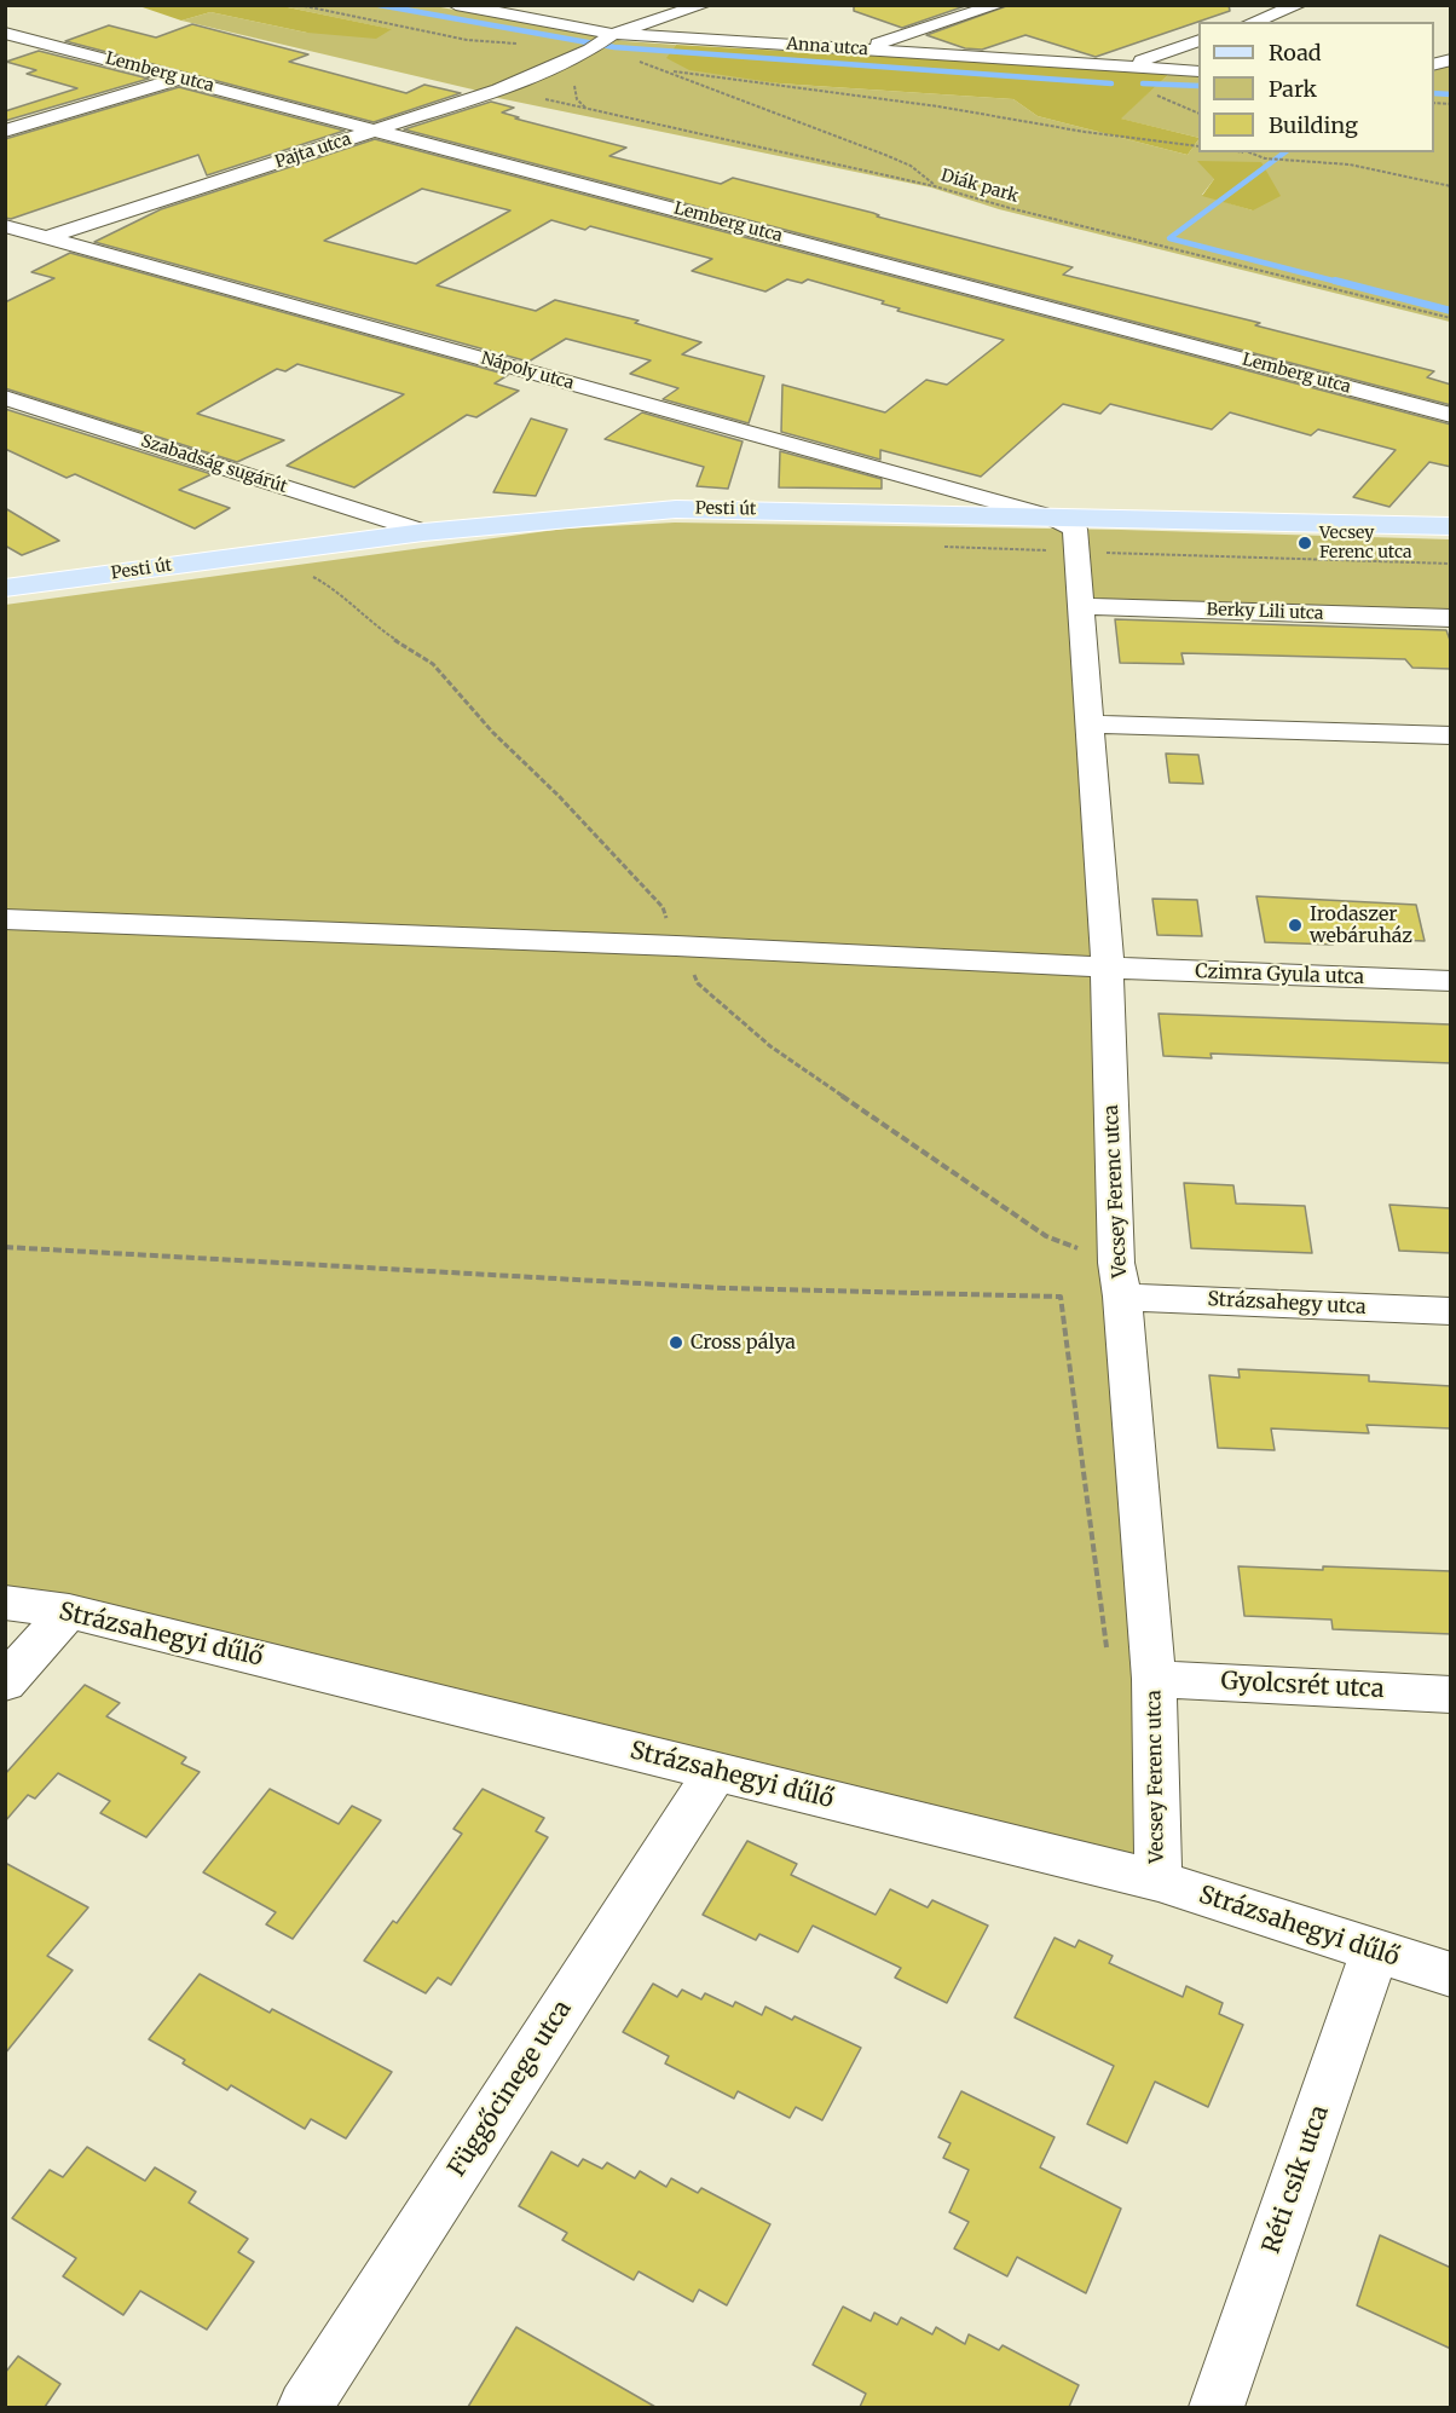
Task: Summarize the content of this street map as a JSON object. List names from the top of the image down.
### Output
{
  "streets": {
    "main road": ["Pesti út"],
    "street": [
      "Anna utca",
      "Lemberg utca",
      "Pajta utca",
      "Nápoly utca",
      "Szabadság sugárút",
      "Berky Lili utca",
      "Czimra Gyula utca",
      "Vecsey Ferenc utca",
      "Strázsahegy utca",
      "Strázsahegyi dűlő",
      "Gyolcsrét utca",
      "Függőcinege utca",
      "Réti csík utca"
    ],
    "path": ["Diák park"]
  },
  "crossings": [
    ["Anna utca", "Pajta utca"],
    ["Lemberg utca", "Pajta utca"],
    ["Pajta utca", "Diák park"],
    ["Pajta utca", "Nápoly utca"],
    ["Nápoly utca", "Pesti út"],
    ["Nápoly utca", "Vecsey Ferenc utca"],
    ["Szabadság sugárút", "Pesti út"],
    ["Pesti út", "Vecsey Ferenc utca"],
    ["Berky Lili utca", "Vecsey Ferenc utca"],
    ["Czimra Gyula utca", "Vecsey Ferenc utca"],
    ["Vecsey Ferenc utca", "Strázsahegy utca"],
    ["Vecsey Ferenc utca", "Strázsahegyi dűlő"],
    ["Vecsey Ferenc utca", "Gyolcsrét utca"],
    ["Strázsahegyi dűlő", "Függőcinege utca"],
    ["Strázsahegyi dűlő", "Réti csík utca"]
  ],
  "places": ["Vecsey Ferenc utca", "Irodaszer webáruház", "Cross pálya"],
  "legend": ["Road", "Park", "Building"]
}
